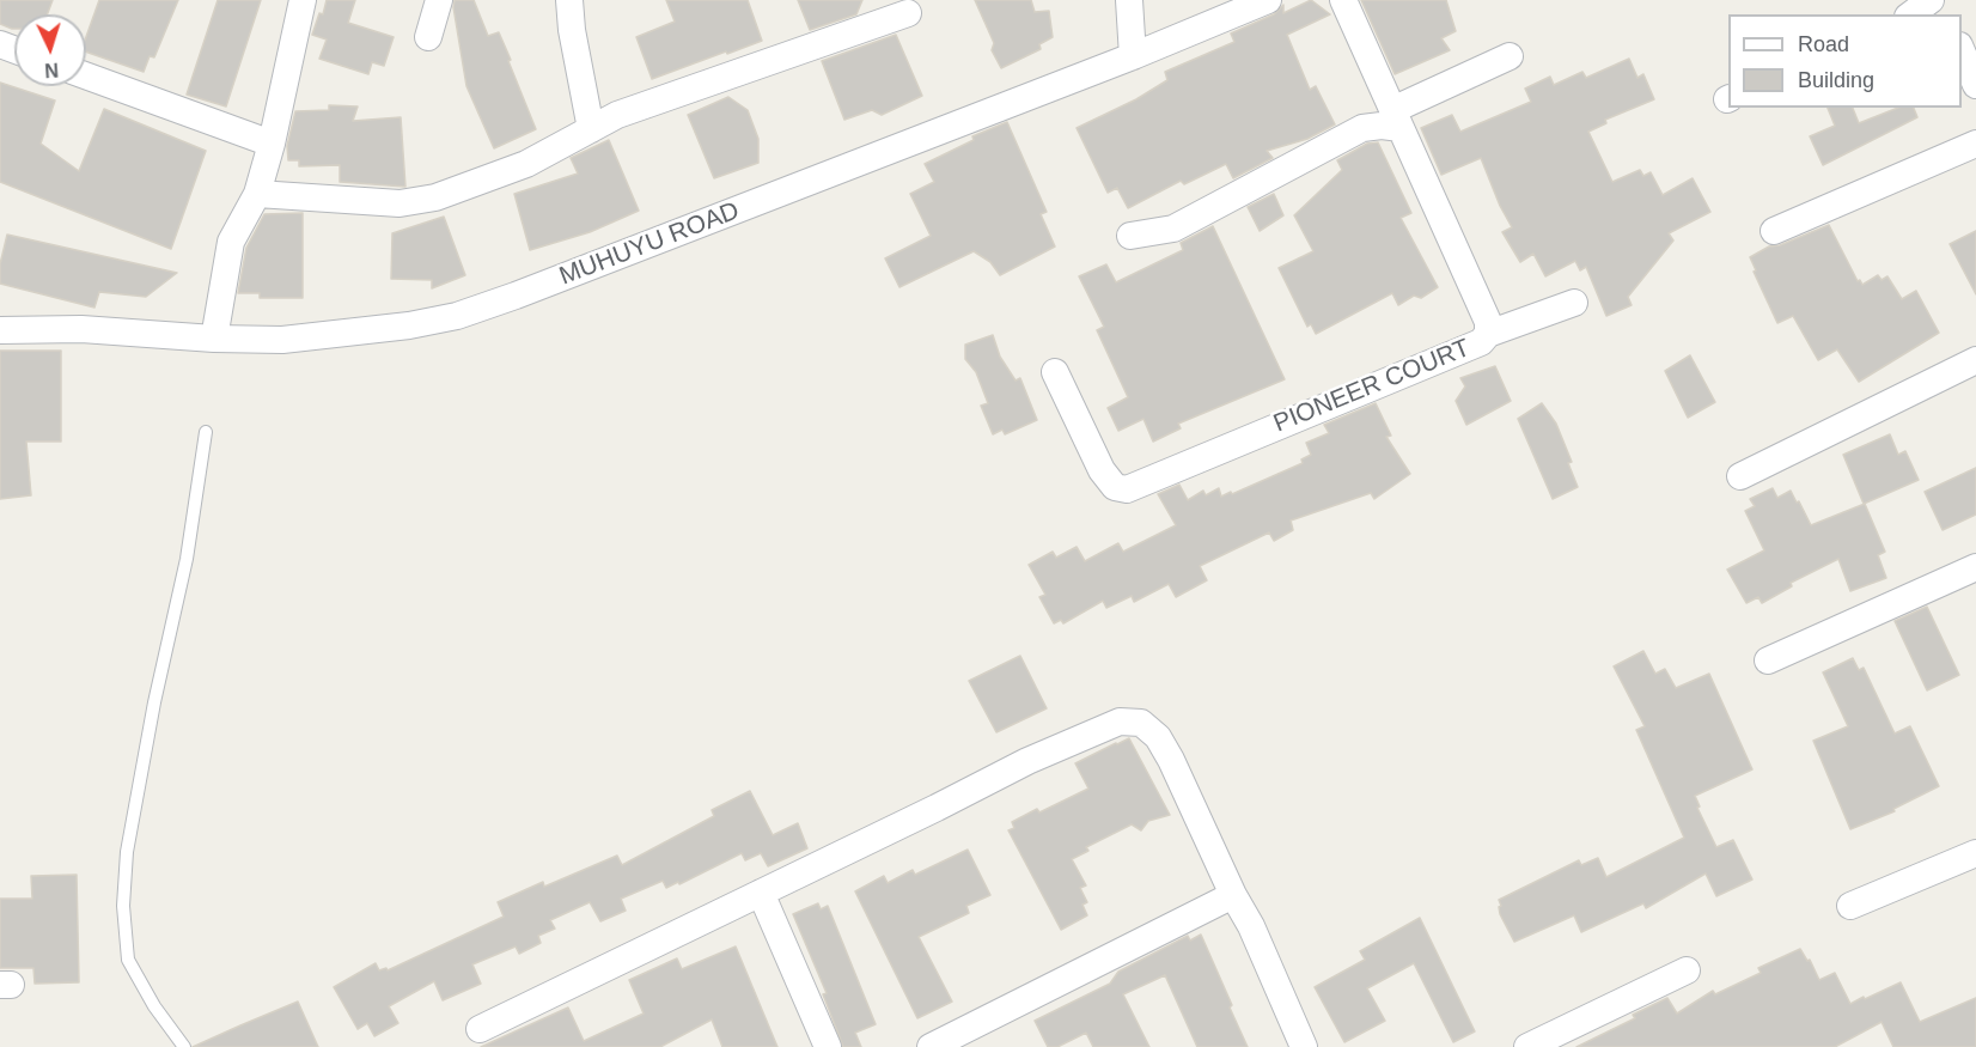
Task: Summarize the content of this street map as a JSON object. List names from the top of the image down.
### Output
{
  "streets": {
    "street": ["MUHUYU ROAD", "PIONEER COURT"]
  },
  "legend": ["Road", "Building"],
  "north": "bottom"
}
